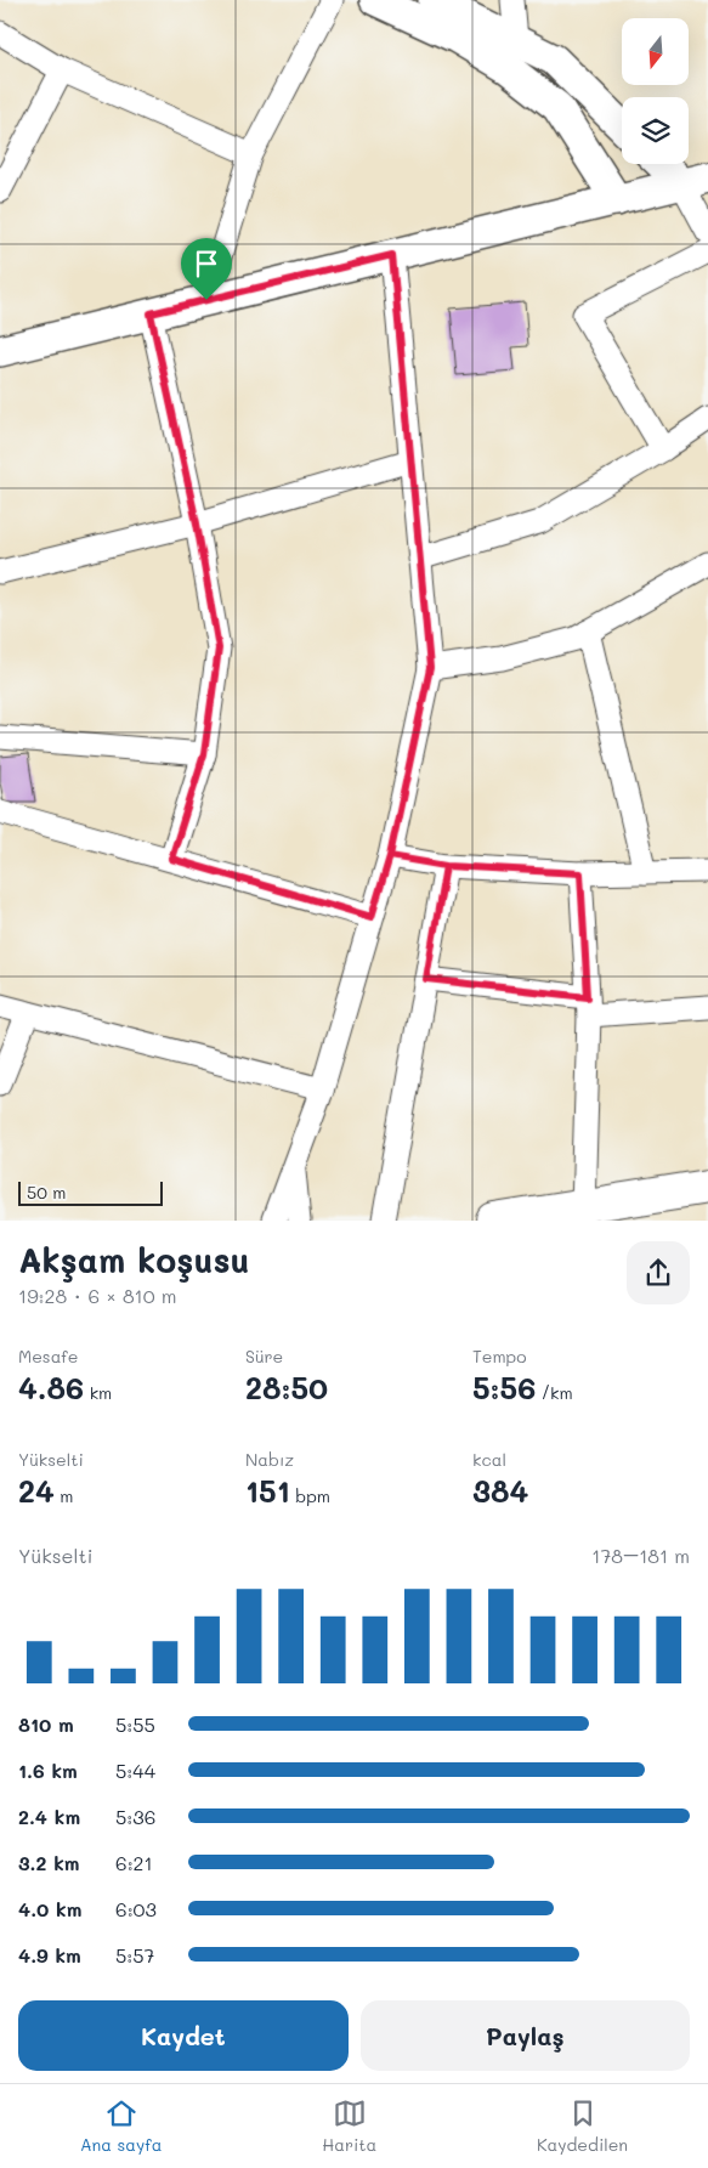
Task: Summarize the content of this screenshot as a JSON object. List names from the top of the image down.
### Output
{
  "scale_bar": "50 m",
  "north": "bottom",
  "page": {
    "scale": "50 m",
    "heading": ["Akşam koşusu", "19:28 · 6 × 810 m"],
    "stats": [
      ["Mesafe", "4.86 km"],
      ["Süre", "28:50"],
      ["Tempo", "5:56 /km"],
      ["Yükselti", "24 m"],
      ["Nabız", "151 bpm"],
      ["kcal", "384"]
    ],
    "chart": ["Yükselti", "178–181 m"],
    "list": [
      {
        "name": "810 m",
        "note": "5:55"
      },
      {
        "name": "1.6 km",
        "note": "5:44"
      },
      {
        "name": "2.4 km",
        "note": "5:36"
      },
      {
        "name": "3.2 km",
        "note": "6:21"
      },
      {
        "name": "4.0 km",
        "note": "6:03"
      },
      {
        "name": "4.9 km",
        "note": "5:57"
      }
    ],
    "buttons": ["Kaydet", "Paylaş"],
    "tabs": ["Ana sayfa", "Harita", "Kaydedilen"]
  }
}
